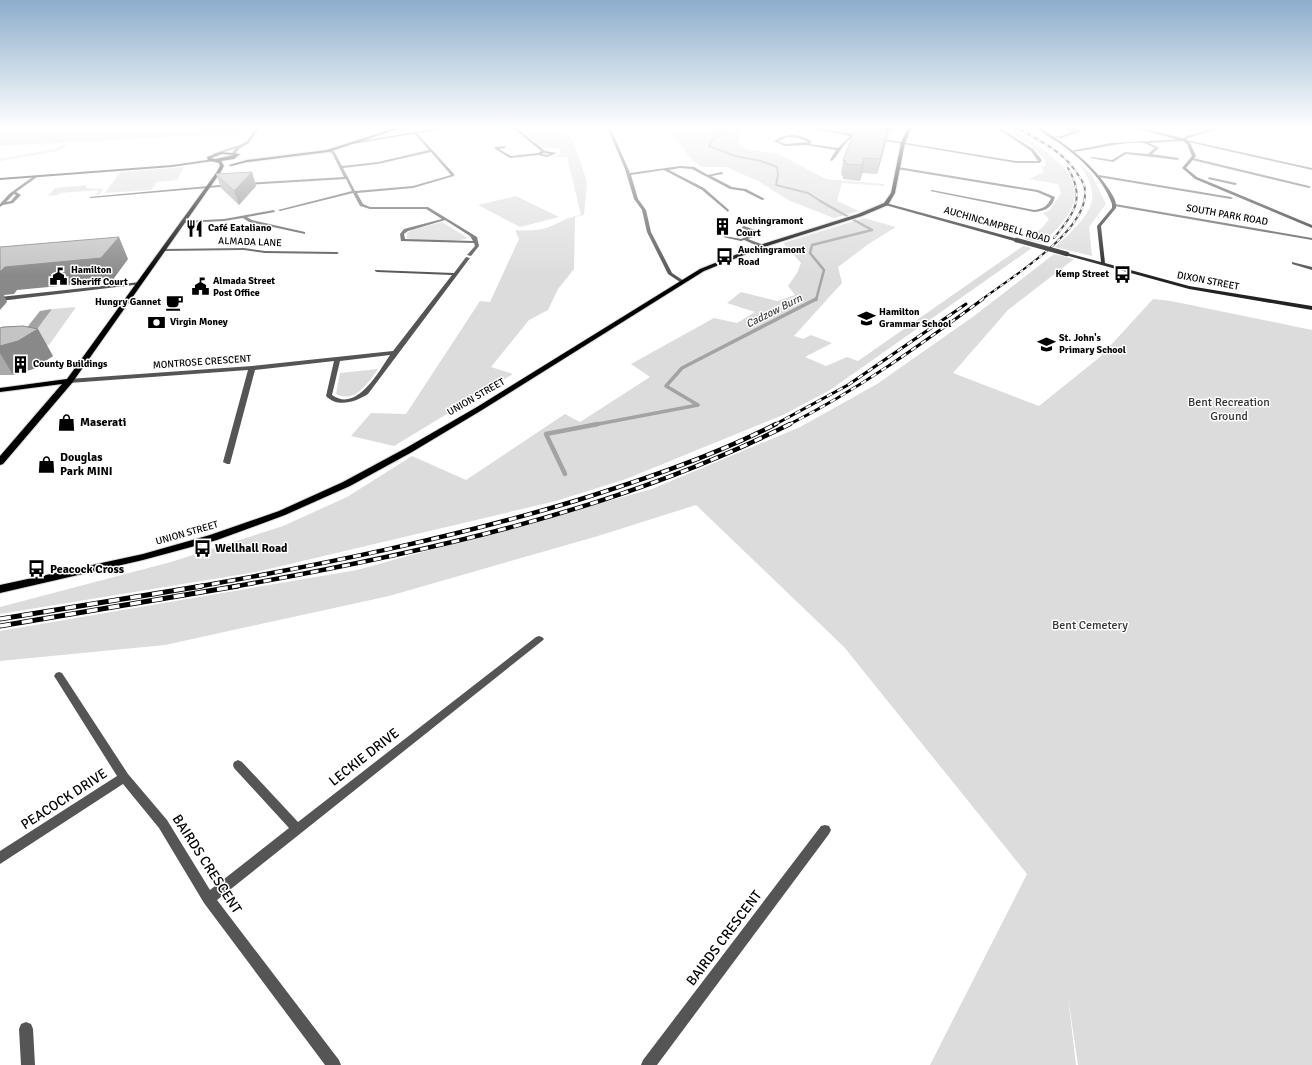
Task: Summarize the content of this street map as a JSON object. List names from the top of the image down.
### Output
{
  "streets": {
    "main road": ["UNION STREET"],
    "street": [
      "SOUTH PARK ROAD",
      "AUCHINCAMPBELL ROAD",
      "ALMADA LANE",
      "DIXON STREET",
      "MONTROSE CRESCENT",
      "LECKIE DRIVE",
      "PEACOCK DRIVE",
      "BAIRDS CRESCENT"
    ]
  },
  "crossings": [
    ["AUCHINCAMPBELL ROAD", "DIXON STREET"],
    ["AUCHINCAMPBELL ROAD", "UNION STREET"],
    ["LECKIE DRIVE", "BAIRDS CRESCENT"],
    ["PEACOCK DRIVE", "BAIRDS CRESCENT"]
  ],
  "water": ["Cadzow Burn"],
  "parks": ["Bent Recreation Ground", "Bent Cemetery"],
  "places": {
    "building": ["Auchingramont Court", "County Buildings"],
    "restaurant": ["Café Eataliano"],
    "bus stop": [
      "Auchingramont Road",
      "Kemp Street",
      "Wellhall Road",
      "Peacock Cross"
    ],
    "public building": ["Hamilton Sheriff Court", "Almada Street Post Office"],
    "cafe": ["Hungry Gannet"],
    "school or university": ["Hamilton Grammar School", "St. John's Primary School"],
    "bank": ["Virgin Money"],
    "shop": ["Maserati", "Douglas Park MINI"]
  }
}
